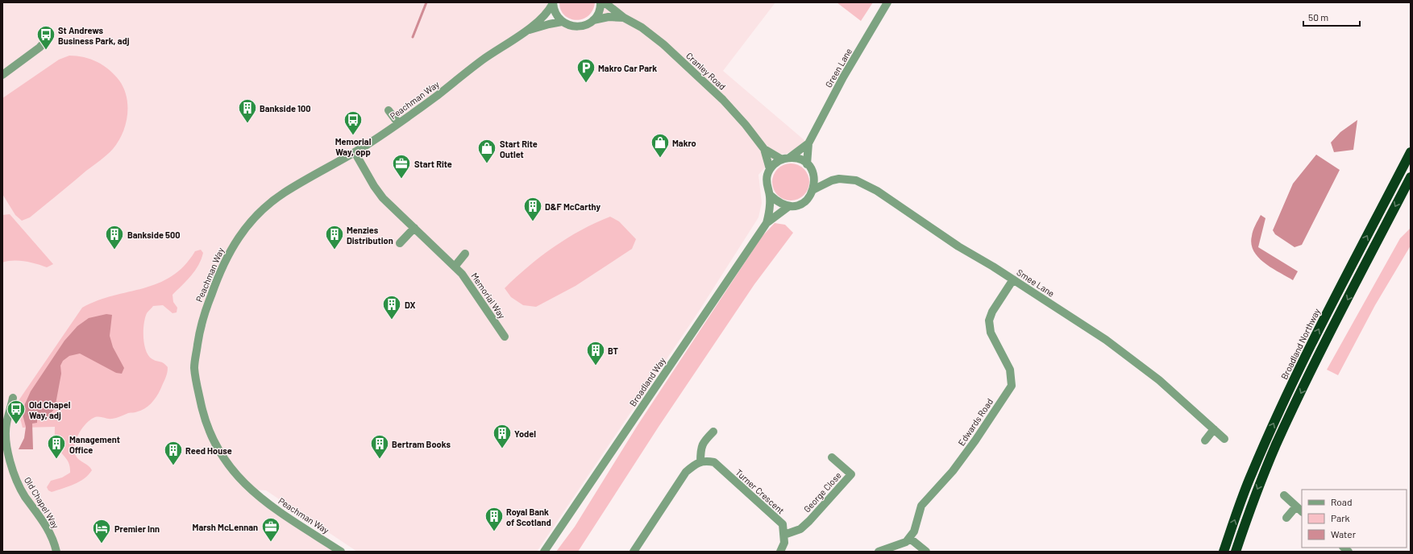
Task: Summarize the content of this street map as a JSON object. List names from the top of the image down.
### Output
{
  "streets": {
    "highway": ["Broadland Northway"],
    "street": [
      "Green Lane",
      "Cranley Road",
      "Peachman Way",
      "Smee Lane",
      "Memorial Way",
      "Broadland Way",
      "Edwards Road",
      "Turner Crescent",
      "George Close",
      "Old Chapel Way"
    ]
  },
  "crossings": [
    ["Green Lane", "Cranley Road"],
    ["Green Lane", "Smee Lane"],
    ["Green Lane", "Broadland Way"],
    ["Cranley Road", "Peachman Way"],
    ["Cranley Road", "Smee Lane"],
    ["Cranley Road", "Broadland Way"],
    ["Peachman Way", "Memorial Way"],
    ["Smee Lane", "Broadland Way"],
    ["Smee Lane", "Edwards Road"],
    ["Turner Crescent", "George Close"]
  ],
  "places": {
    "bus stop": ["St Andrews Business Park, adj", "Memorial Way, opp", "Old Chapel Way, adj"],
    "parking": ["Makro Car Park"],
    "building": [
      "Bankside 100",
      "D&F McCarthy",
      "Bankside 500",
      "Menzies Distribution",
      "DX",
      "BT",
      "Yodel",
      "Management Office",
      "Bertram Books",
      "Reed House",
      "Royal Bank of Scotland"
    ],
    "shop": ["Makro", "Start Rite Outlet"],
    "office": ["Start Rite", "Marsh McLennan"],
    "hotel": ["Premier Inn"]
  },
  "legend": ["Road", "Park", "Water"],
  "scale_bar": "50 m"
}
